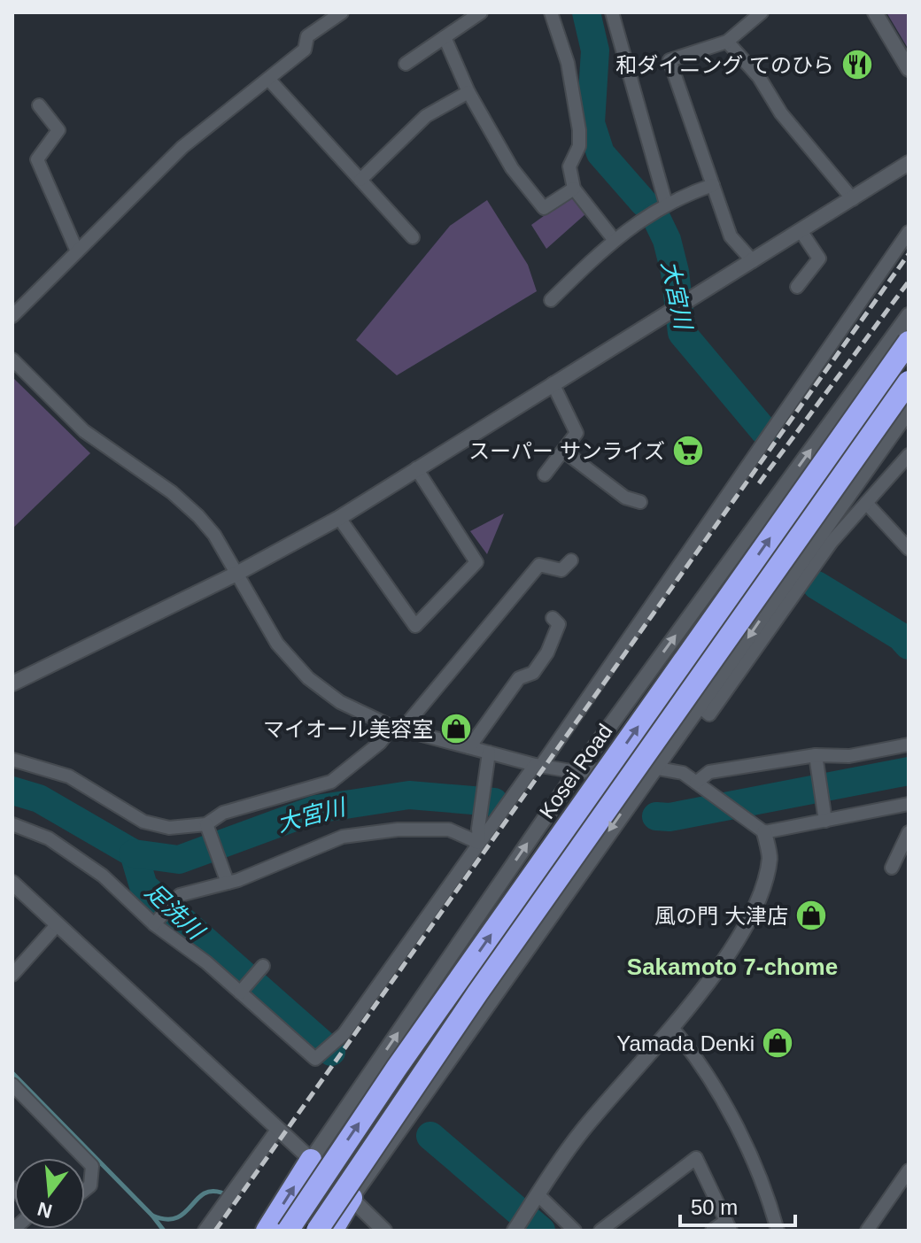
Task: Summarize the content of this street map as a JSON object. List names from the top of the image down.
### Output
{
  "streets": {
    "highway": ["Kosei Road"]
  },
  "districts": ["Sakamoto 7-chome"],
  "water": ["大宮川", "足洗川"],
  "places": {
    "restaurant": ["和ダイニング てのひら"],
    "supermarket": ["スーパー サンライズ"],
    "shop": ["マイオール美容室", "風の門 大津店", "Yamada Denki"]
  },
  "scale_bar": "50 m",
  "north": "bottom"
}
